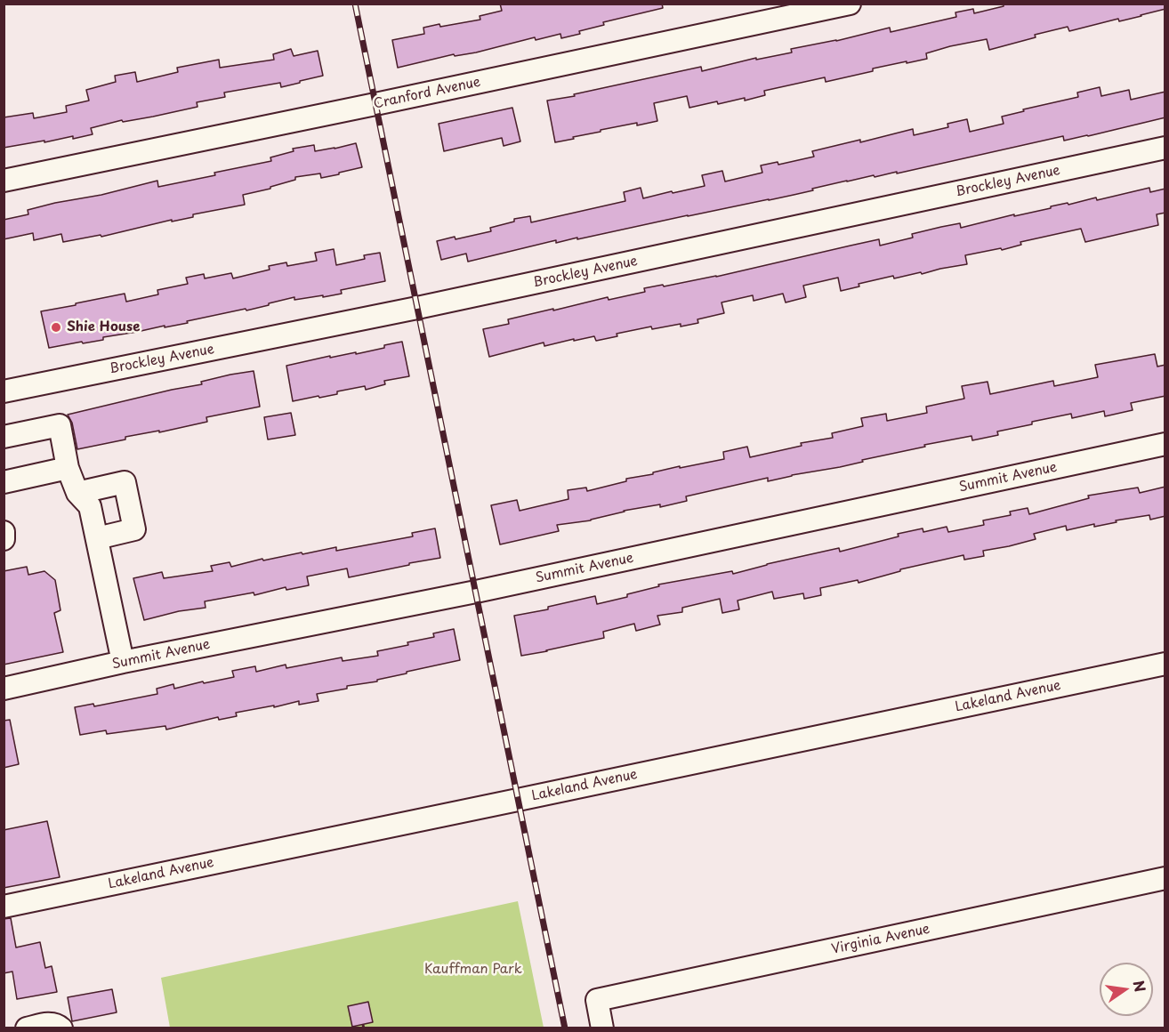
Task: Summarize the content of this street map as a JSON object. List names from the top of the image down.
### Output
{
  "streets": {
    "street": [
      "Cranford Avenue",
      "Brockley Avenue",
      "Summit Avenue",
      "Lakeland Avenue",
      "Virginia Avenue"
    ]
  },
  "parks": ["Kauffman Park"],
  "places": ["Shie House"],
  "north": "right"
}
